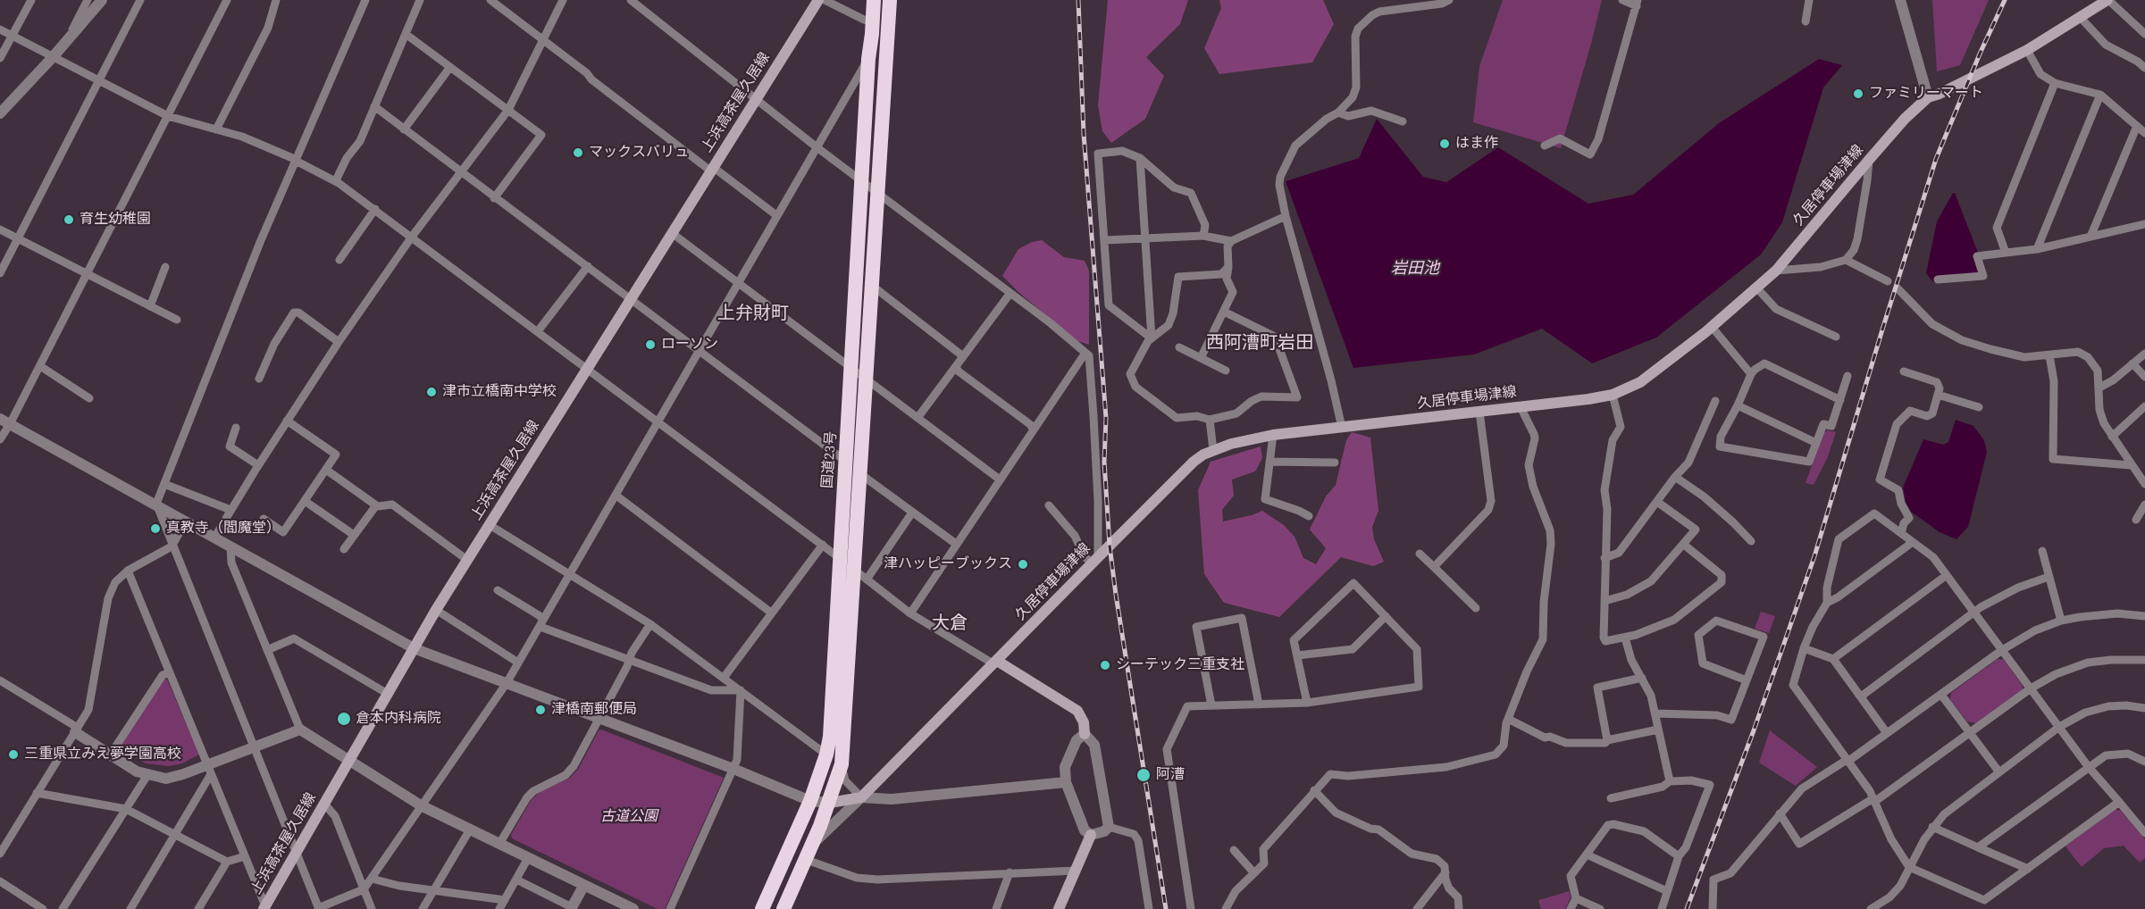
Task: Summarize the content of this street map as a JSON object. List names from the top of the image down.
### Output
{
  "streets": {
    "highway": ["国道23号"],
    "main road": ["上浜高茶屋久居線", "久居停車場津線"]
  },
  "districts": ["上弁財町", "西阿漕町岩田", "大倉"],
  "water": ["岩田池"],
  "parks": ["古道公園"],
  "places": [
    "ファミリーマート",
    "はま作",
    "マックスバリュ",
    "育生幼稚園",
    "ローソン",
    "津市立橋南中学校",
    "真教寺（閻魔堂）",
    "津ハッピーブックス",
    "シーテック三重支社",
    "津橋南郵便局",
    "倉本内科病院",
    "三重県立みえ夢学園高校",
    "阿漕"
  ]
}
